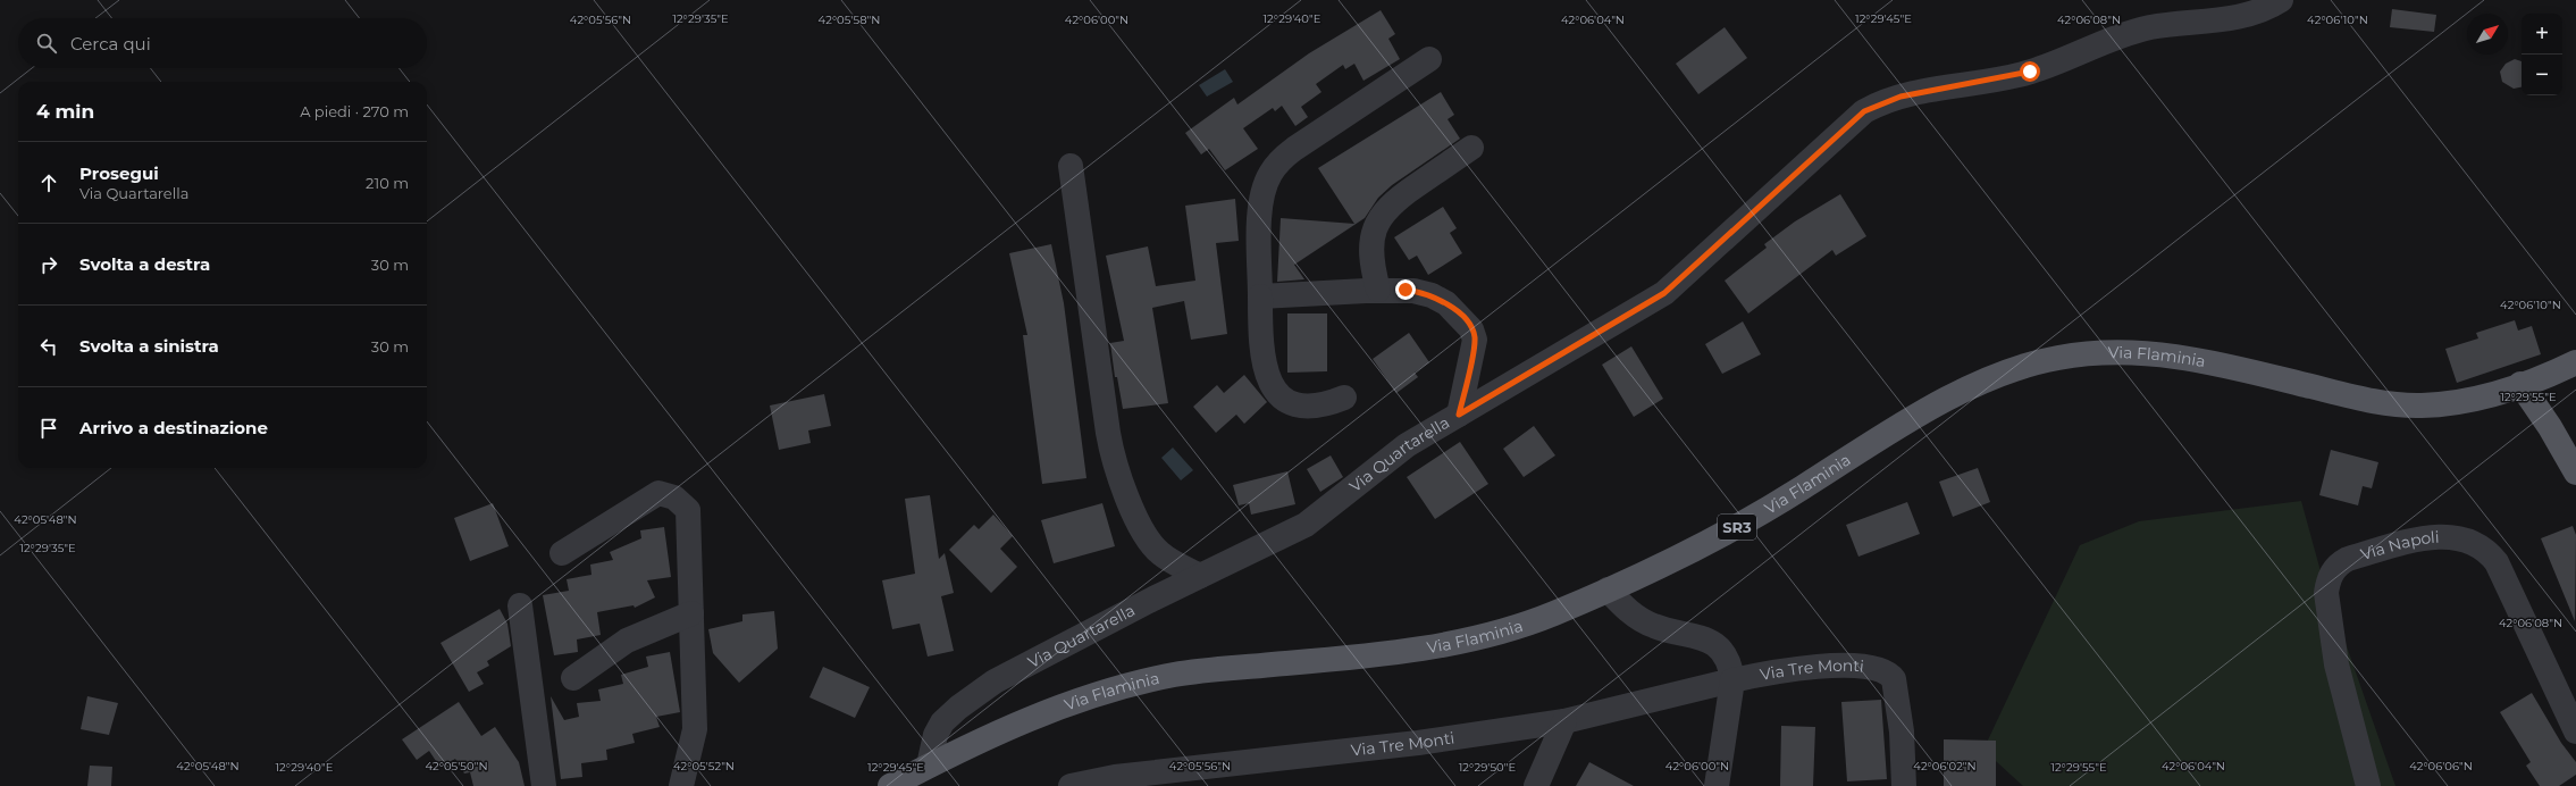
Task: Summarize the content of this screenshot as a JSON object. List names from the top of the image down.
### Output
{
  "streets": {
    "main road": ["Via Flaminia", "SR3"],
    "street": ["Via Quartarella", "Via Napoli", "Via Tre Monti"]
  },
  "crossings": [
    ["Via Flaminia", "Via Quartarella"]
  ],
  "north": "top right",
  "page": {
    "map_buttons": ["+", "−"],
    "search": "Cerca qui",
    "heading": ["4 min", "A piedi · 270 m"],
    "list": [
      ["Prosegui", "Via Quartarella", "210 m"],
      ["Svolta a destra", "30 m"],
      ["Svolta a sinistra", "30 m"],
      "Arrivo a destinazione"
    ]
  },
  "coordinates": [
    "12°29'35\"E",
    "12°29'40\"E",
    "12°29'45\"E",
    "42°05'56\"N",
    "42°05'58\"N",
    "42°06'00\"N",
    "42°06'04\"N",
    "42°06'10\"N",
    "42°06'08\"N",
    "12°29'55\"E",
    "42°05'48\"N",
    "42°05'50\"N",
    "42°05'52\"N",
    "42°06'02\"N",
    "42°06'06\"N",
    "12°29'50\"E"
  ]
}
